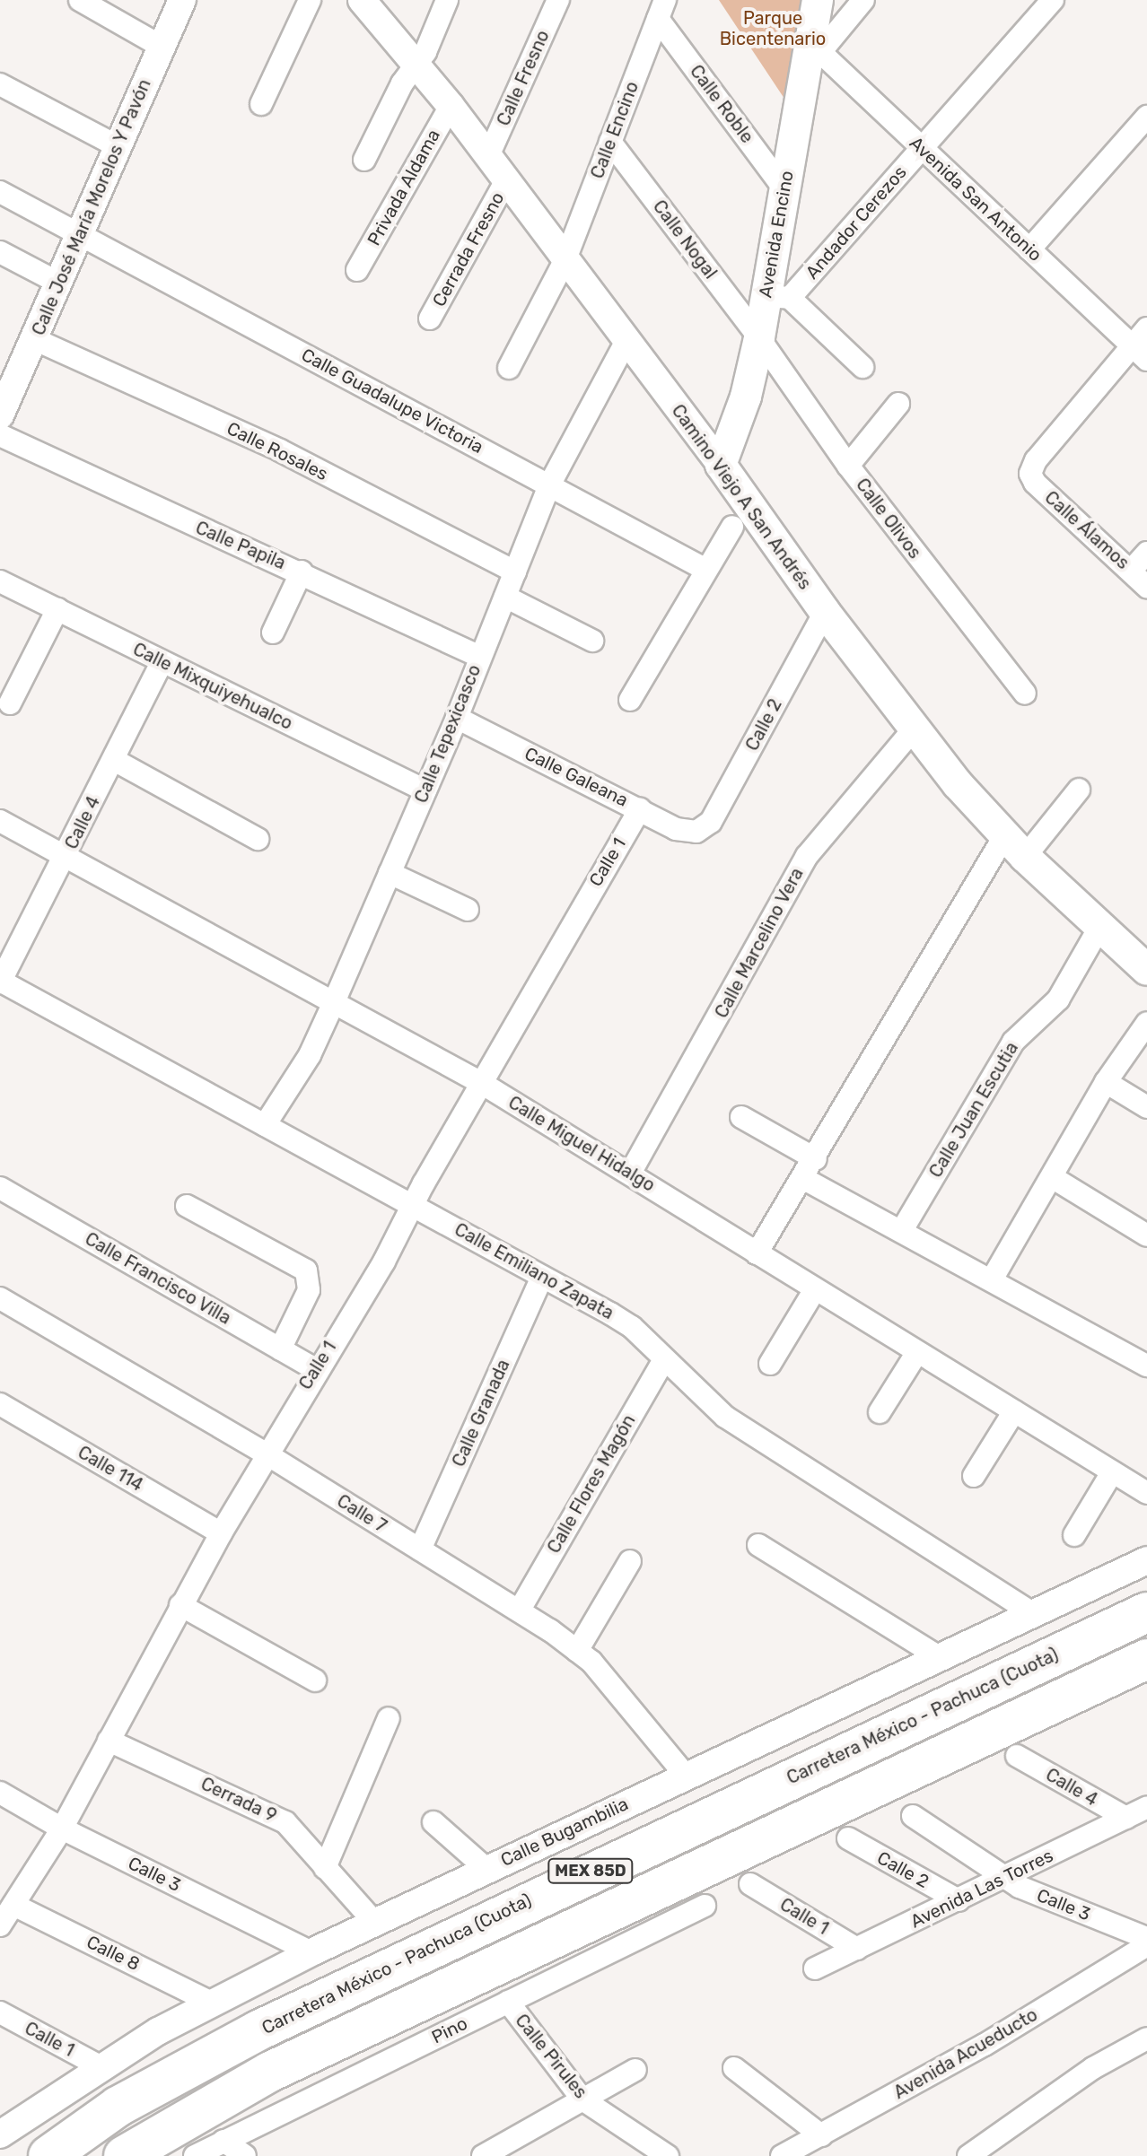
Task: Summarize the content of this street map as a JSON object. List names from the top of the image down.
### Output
{
  "streets": {
    "highway": ["Carretera México - Pachuca (Cuota)", "MEX 85D"],
    "main road": ["Avenida Encino", "Camino Viejo A San Andrés"],
    "street": [
      "Calle Fresno",
      "Calle Roble",
      "Calle Encino",
      "Privada Aldama",
      "Avenida San Antonio",
      "Calle José María Morelos Y Pavón",
      "Andador Cerezos",
      "Calle Nogal",
      "Cerrada Fresno",
      "Calle Guadalupe Victoria",
      "Calle Rosales",
      "Calle Olivos",
      "Calle Álamos",
      "Calle Papila",
      "Calle Mixquiyehualco",
      "Calle 2",
      "Calle Tepexicasco",
      "Calle Galeana",
      "Calle 4",
      "Calle 1",
      "Calle Marcelino Vera",
      "Calle Juan Escutia",
      "Calle Miguel Hidalgo",
      "Calle Emiliano Zapata",
      "Calle Francisco Villa",
      "Calle Granada",
      "Calle 114",
      "Calle Flores Magón",
      "Calle 7",
      "Cerrada 9",
      "Calle Bugambilia",
      "Calle 3",
      "Avenida Las Torres",
      "Calle 8",
      "Pino",
      "Avenida Acueducto",
      "Calle Pirules"
    ]
  },
  "crossings": [
    ["Calle Fresno", "Camino Viejo A San Andrés"],
    ["Calle Roble", "Calle Encino"],
    ["Calle Roble", "Avenida Encino"],
    ["Calle Encino", "Calle Nogal"],
    ["Calle Encino", "Camino Viejo A San Andrés"],
    ["Privada Aldama", "Camino Viejo A San Andrés"],
    ["Avenida San Antonio", "Andador Cerezos"],
    ["Avenida San Antonio", "Avenida Encino"],
    ["Avenida San Antonio", "Calle Álamos"],
    ["Calle José María Morelos Y Pavón", "Calle Guadalupe Victoria"],
    ["Calle José María Morelos Y Pavón", "Calle Rosales"],
    ["Andador Cerezos", "Avenida Encino"],
    ["Avenida Encino", "Calle Nogal"],
    ["Avenida Encino", "Camino Viejo A San Andrés"],
    ["Avenida Encino", "Calle Olivos"],
    ["Calle Nogal", "Calle Olivos"],
    ["Cerrada Fresno", "Camino Viejo A San Andrés"],
    ["Calle Guadalupe Victoria", "Calle Tepexicasco"],
    ["Calle Rosales", "Calle Tepexicasco"],
    ["Camino Viejo A San Andrés", "Calle 2"],
    ["Camino Viejo A San Andrés", "Calle Tepexicasco"],
    ["Camino Viejo A San Andrés", "Calle Marcelino Vera"],
    ["Camino Viejo A San Andrés", "Calle Juan Escutia"],
    ["Calle Papila", "Calle Tepexicasco"],
    ["Calle Mixquiyehualco", "Calle Tepexicasco"],
    ["Calle Mixquiyehualco", "Calle 4"],
    ["Calle 2", "Calle Galeana"],
    ["Calle 2", "Avenida Las Torres"],
    ["Calle Tepexicasco", "Calle Galeana"],
    ["Calle Tepexicasco", "Calle Miguel Hidalgo"],
    ["Calle Tepexicasco", "Calle Emiliano Zapata"],
    ["Calle Galeana", "Calle 1"],
    ["Calle 4", "Calle Miguel Hidalgo"],
    ["Calle 4", "Calle Emiliano Zapata"],
    ["Calle 4", "Avenida Las Torres"],
    ["Calle 1", "Calle Miguel Hidalgo"],
    ["Calle 1", "Calle Emiliano Zapata"],
    ["Calle 1", "Calle Francisco Villa"],
    ["Calle 1", "Calle 114"],
    ["Calle 1", "Calle 7"],
    ["Calle 1", "Cerrada 9"],
    ["Calle 1", "Calle Bugambilia"],
    ["Calle 1", "Calle 3"],
    ["Calle 1", "Avenida Las Torres"],
    ["Calle 1", "Calle 8"],
    ["Calle Marcelino Vera", "Calle Miguel Hidalgo"],
    ["Calle Emiliano Zapata", "Calle Granada"],
    ["Calle Emiliano Zapata", "Calle Flores Magón"],
    ["Calle Emiliano Zapata", "Calle Bugambilia"],
    ["Calle Granada", "Calle 7"],
    ["Calle Flores Magón", "Calle 7"],
    ["Calle 7", "Calle Bugambilia"],
    ["Cerrada 9", "Calle Bugambilia"],
    ["Calle Bugambilia", "Calle 3"],
    ["Calle Bugambilia", "Calle 8"],
    ["Calle 3", "Avenida Las Torres"],
    ["Pino", "Calle Pirules"]
  ],
  "parks": ["Parque Bicentenario"]
}
